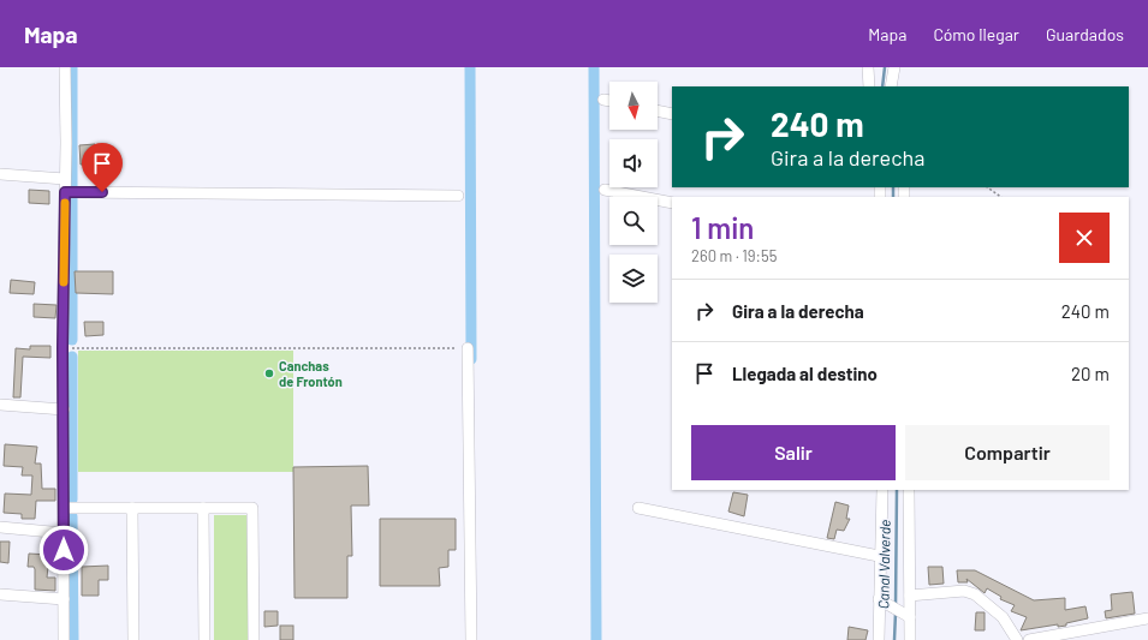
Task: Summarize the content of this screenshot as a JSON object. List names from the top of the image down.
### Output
{
  "water": ["Canal Valverde"],
  "places": ["Canchas de Frontón"],
  "north": "bottom",
  "page": {
    "header": "Mapa",
    "nav": ["Mapa", "Cómo llegar", "Guardados"],
    "turn": ["240 m", "Gira a la derecha"],
    "heading": ["1 min", "260 m · 19:55"],
    "list": [
      {
        "name": "Gira a la derecha",
        "value": "240 m"
      },
      {
        "name": "Llegada al destino",
        "value": "20 m"
      }
    ],
    "buttons": ["Salir", "Compartir"]
  }
}
